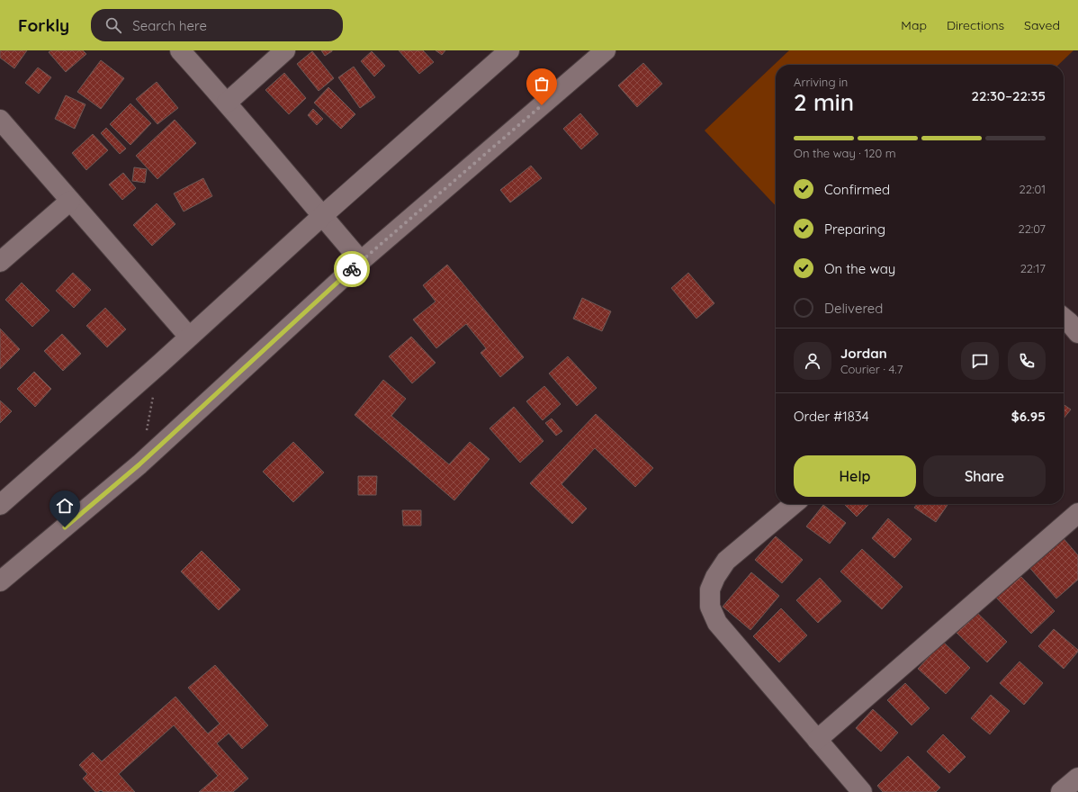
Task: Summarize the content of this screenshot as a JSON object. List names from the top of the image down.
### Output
{
  "page": {
    "header": "Forkly",
    "search": "Search here",
    "nav": ["Map", "Directions", "Saved"],
    "heading": ["2 min", "Arriving in", "22:30–22:35"],
    "panel": [
      "Jordan",
      "Courier · 4.7",
      "Order #1834",
      "$6.95"
    ],
    "bar": "On the way · 120 m",
    "list": [
      ["Confirmed", "22:01"],
      ["Preparing", "22:07"],
      ["On the way", "22:17"],
      "Delivered"
    ],
    "buttons": ["Help", "Share"]
  }
}
